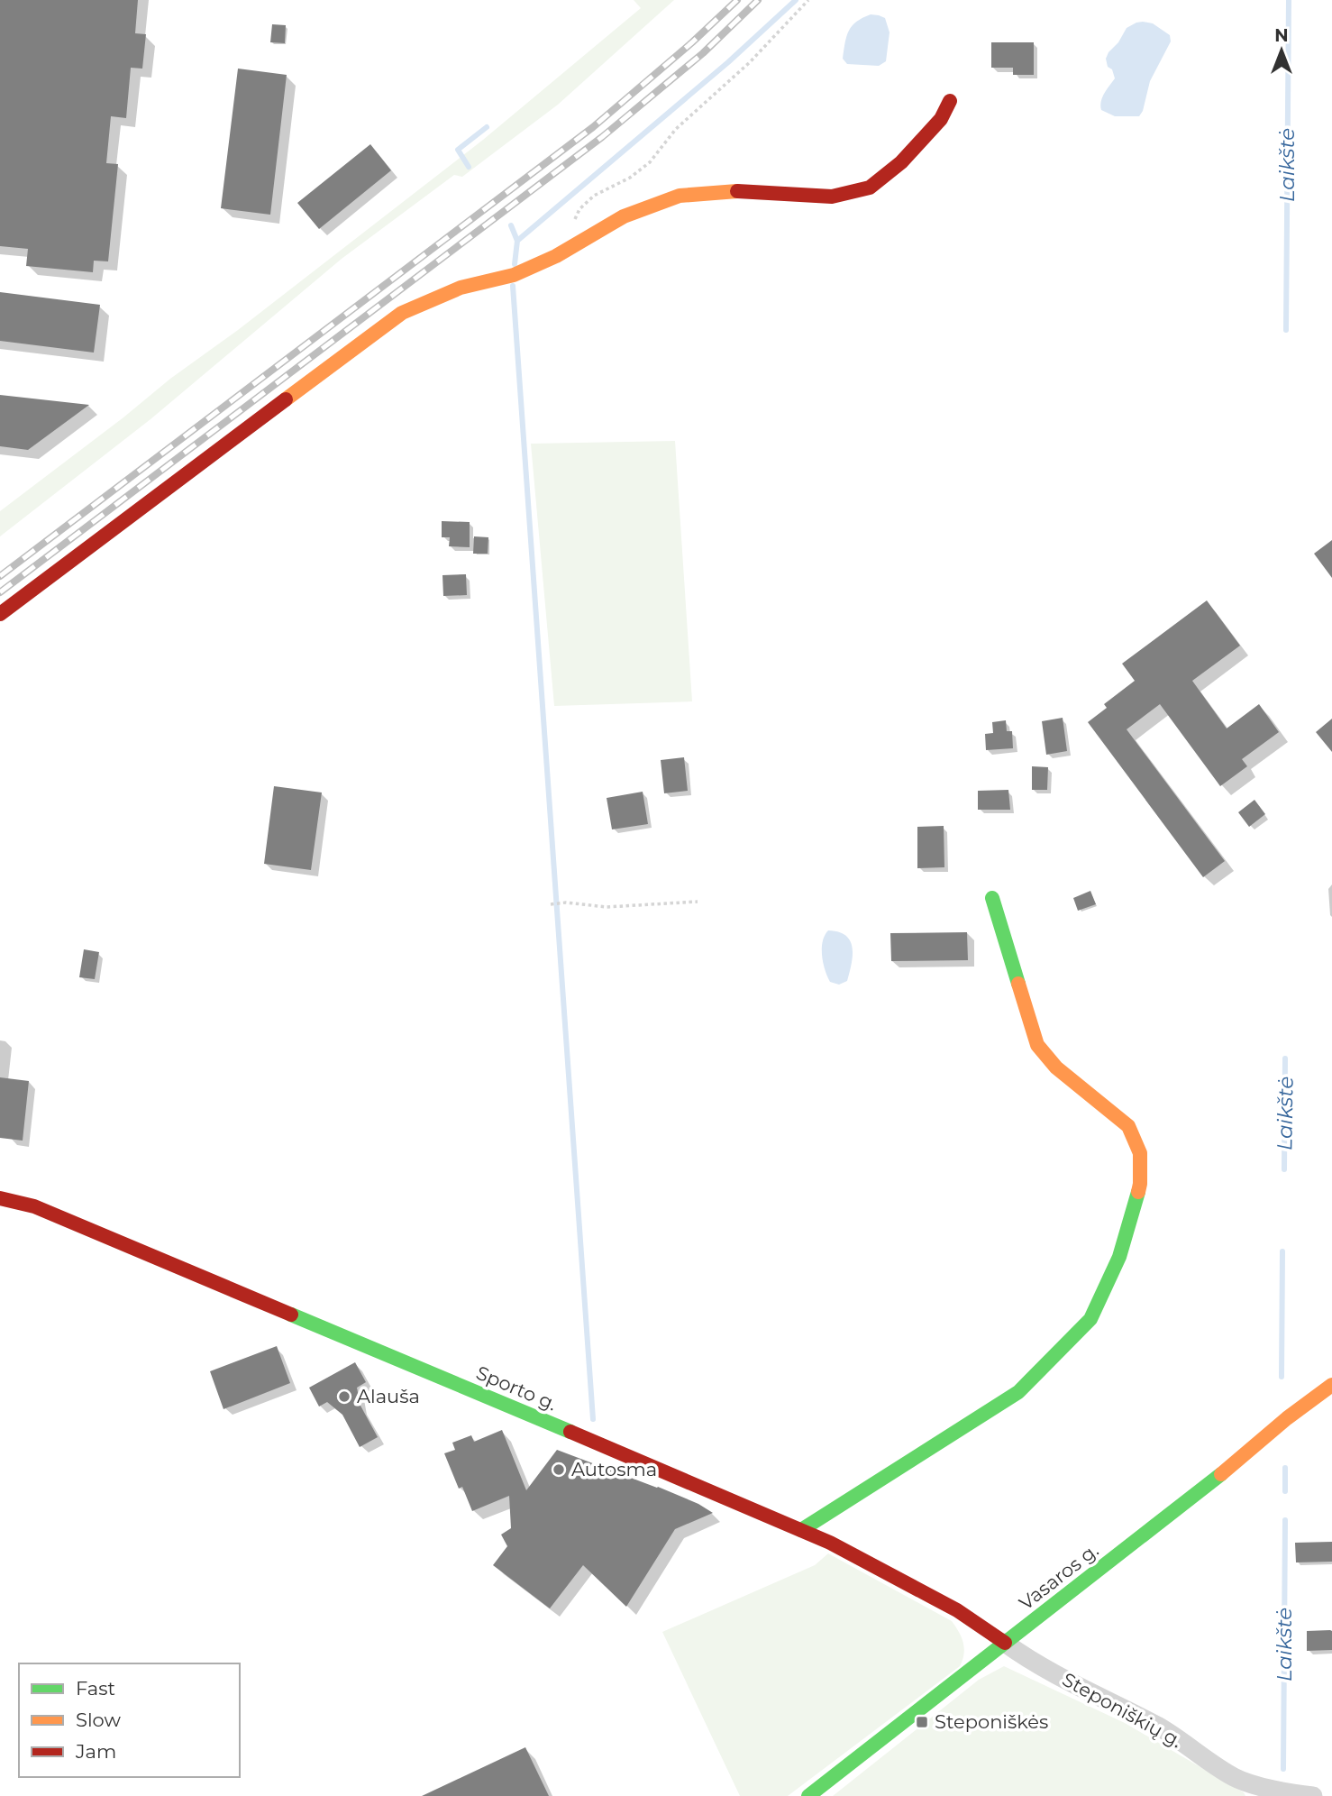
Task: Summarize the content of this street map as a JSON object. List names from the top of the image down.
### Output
{
  "streets": {
    "street": ["Sporto g.", "Vasaros g.", "Steponiškių g."]
  },
  "crossings": [
    ["Sporto g.", "Vasaros g."],
    ["Sporto g.", "Steponiškių g."],
    ["Vasaros g.", "Steponiškių g."]
  ],
  "water": ["Laikštė"],
  "places": {
    "other": ["Alauša", "Autosma"],
    "transit": ["Steponiškės"]
  },
  "legend": ["Fast", "Slow", "Jam"],
  "north": "top"
}
